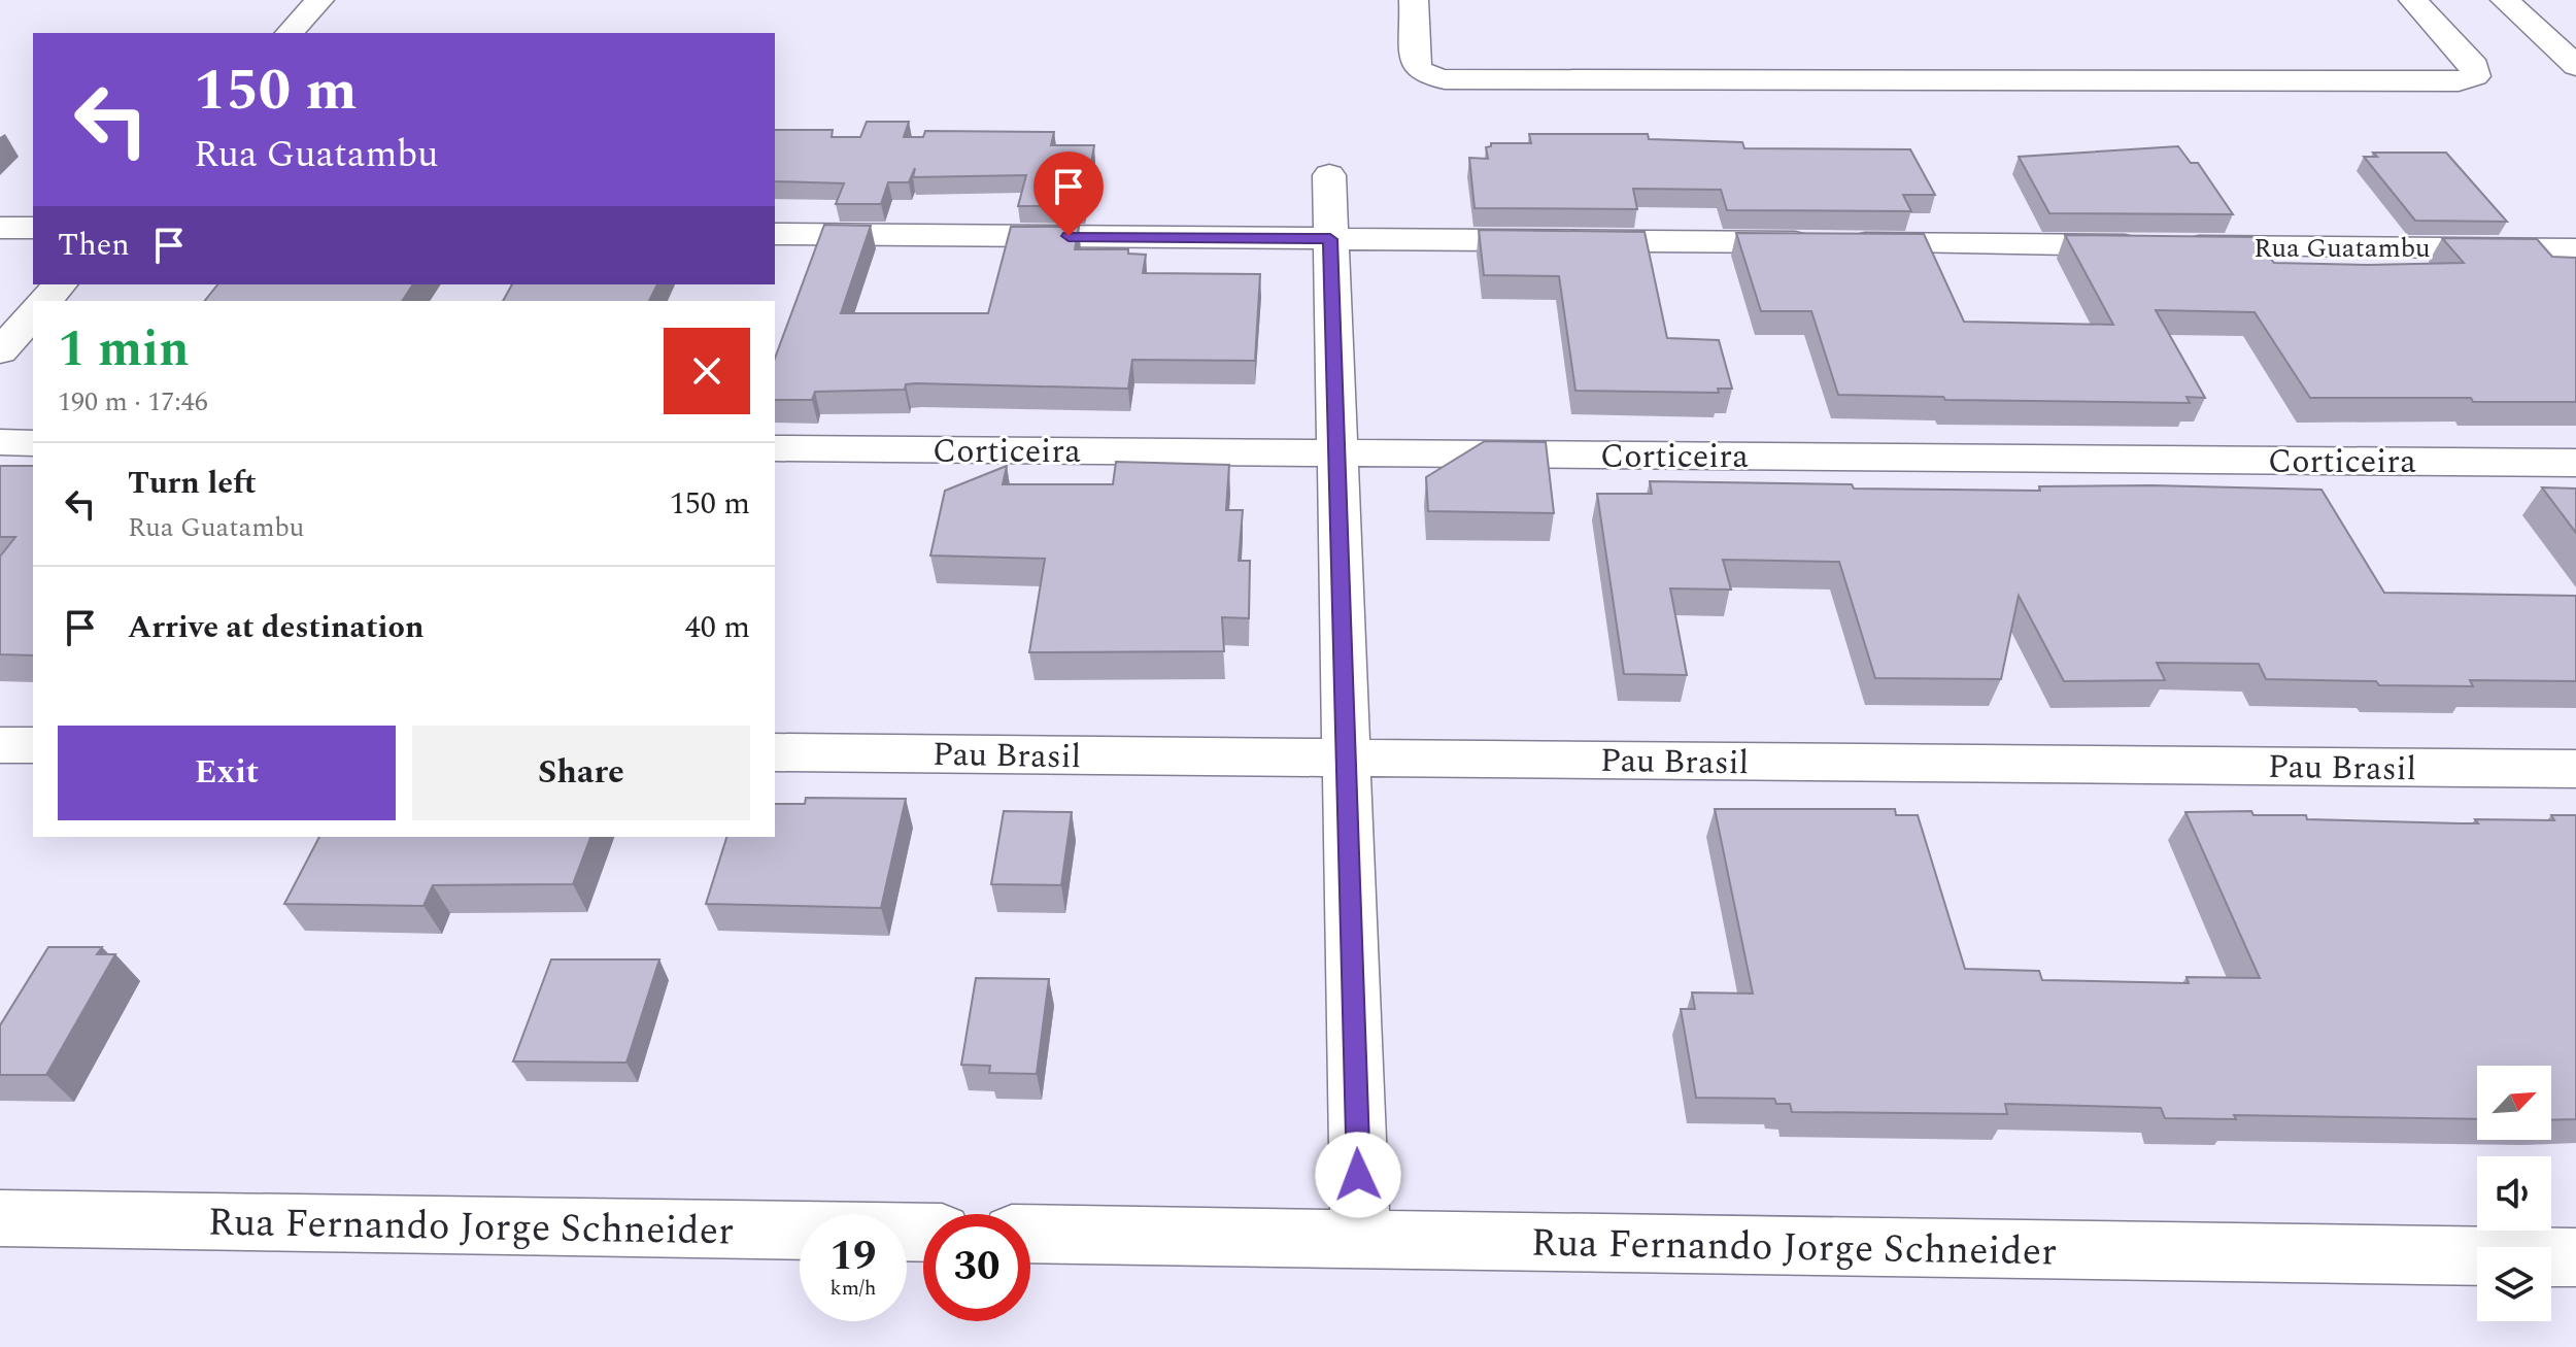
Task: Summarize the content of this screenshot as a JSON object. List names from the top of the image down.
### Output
{
  "streets": {
    "street": [
      "Rua Guatambu",
      "Corticeira",
      "Pau Brasil",
      "Rua Fernando Jorge Schneider"
    ]
  },
  "north": "top right",
  "page": {
    "turn": ["150 m", "Rua Guatambu"],
    "then": "Then",
    "heading": ["1 min", "190 m · 17:46"],
    "list": [
      {
        "name": "Turn left",
        "note": "Rua Guatambu",
        "value": "150 m"
      },
      {
        "name": "Arrive at destination",
        "value": "40 m"
      }
    ],
    "buttons": ["Exit", "Share"],
    "speed": "19 km/h",
    "limit": "30"
  }
}
